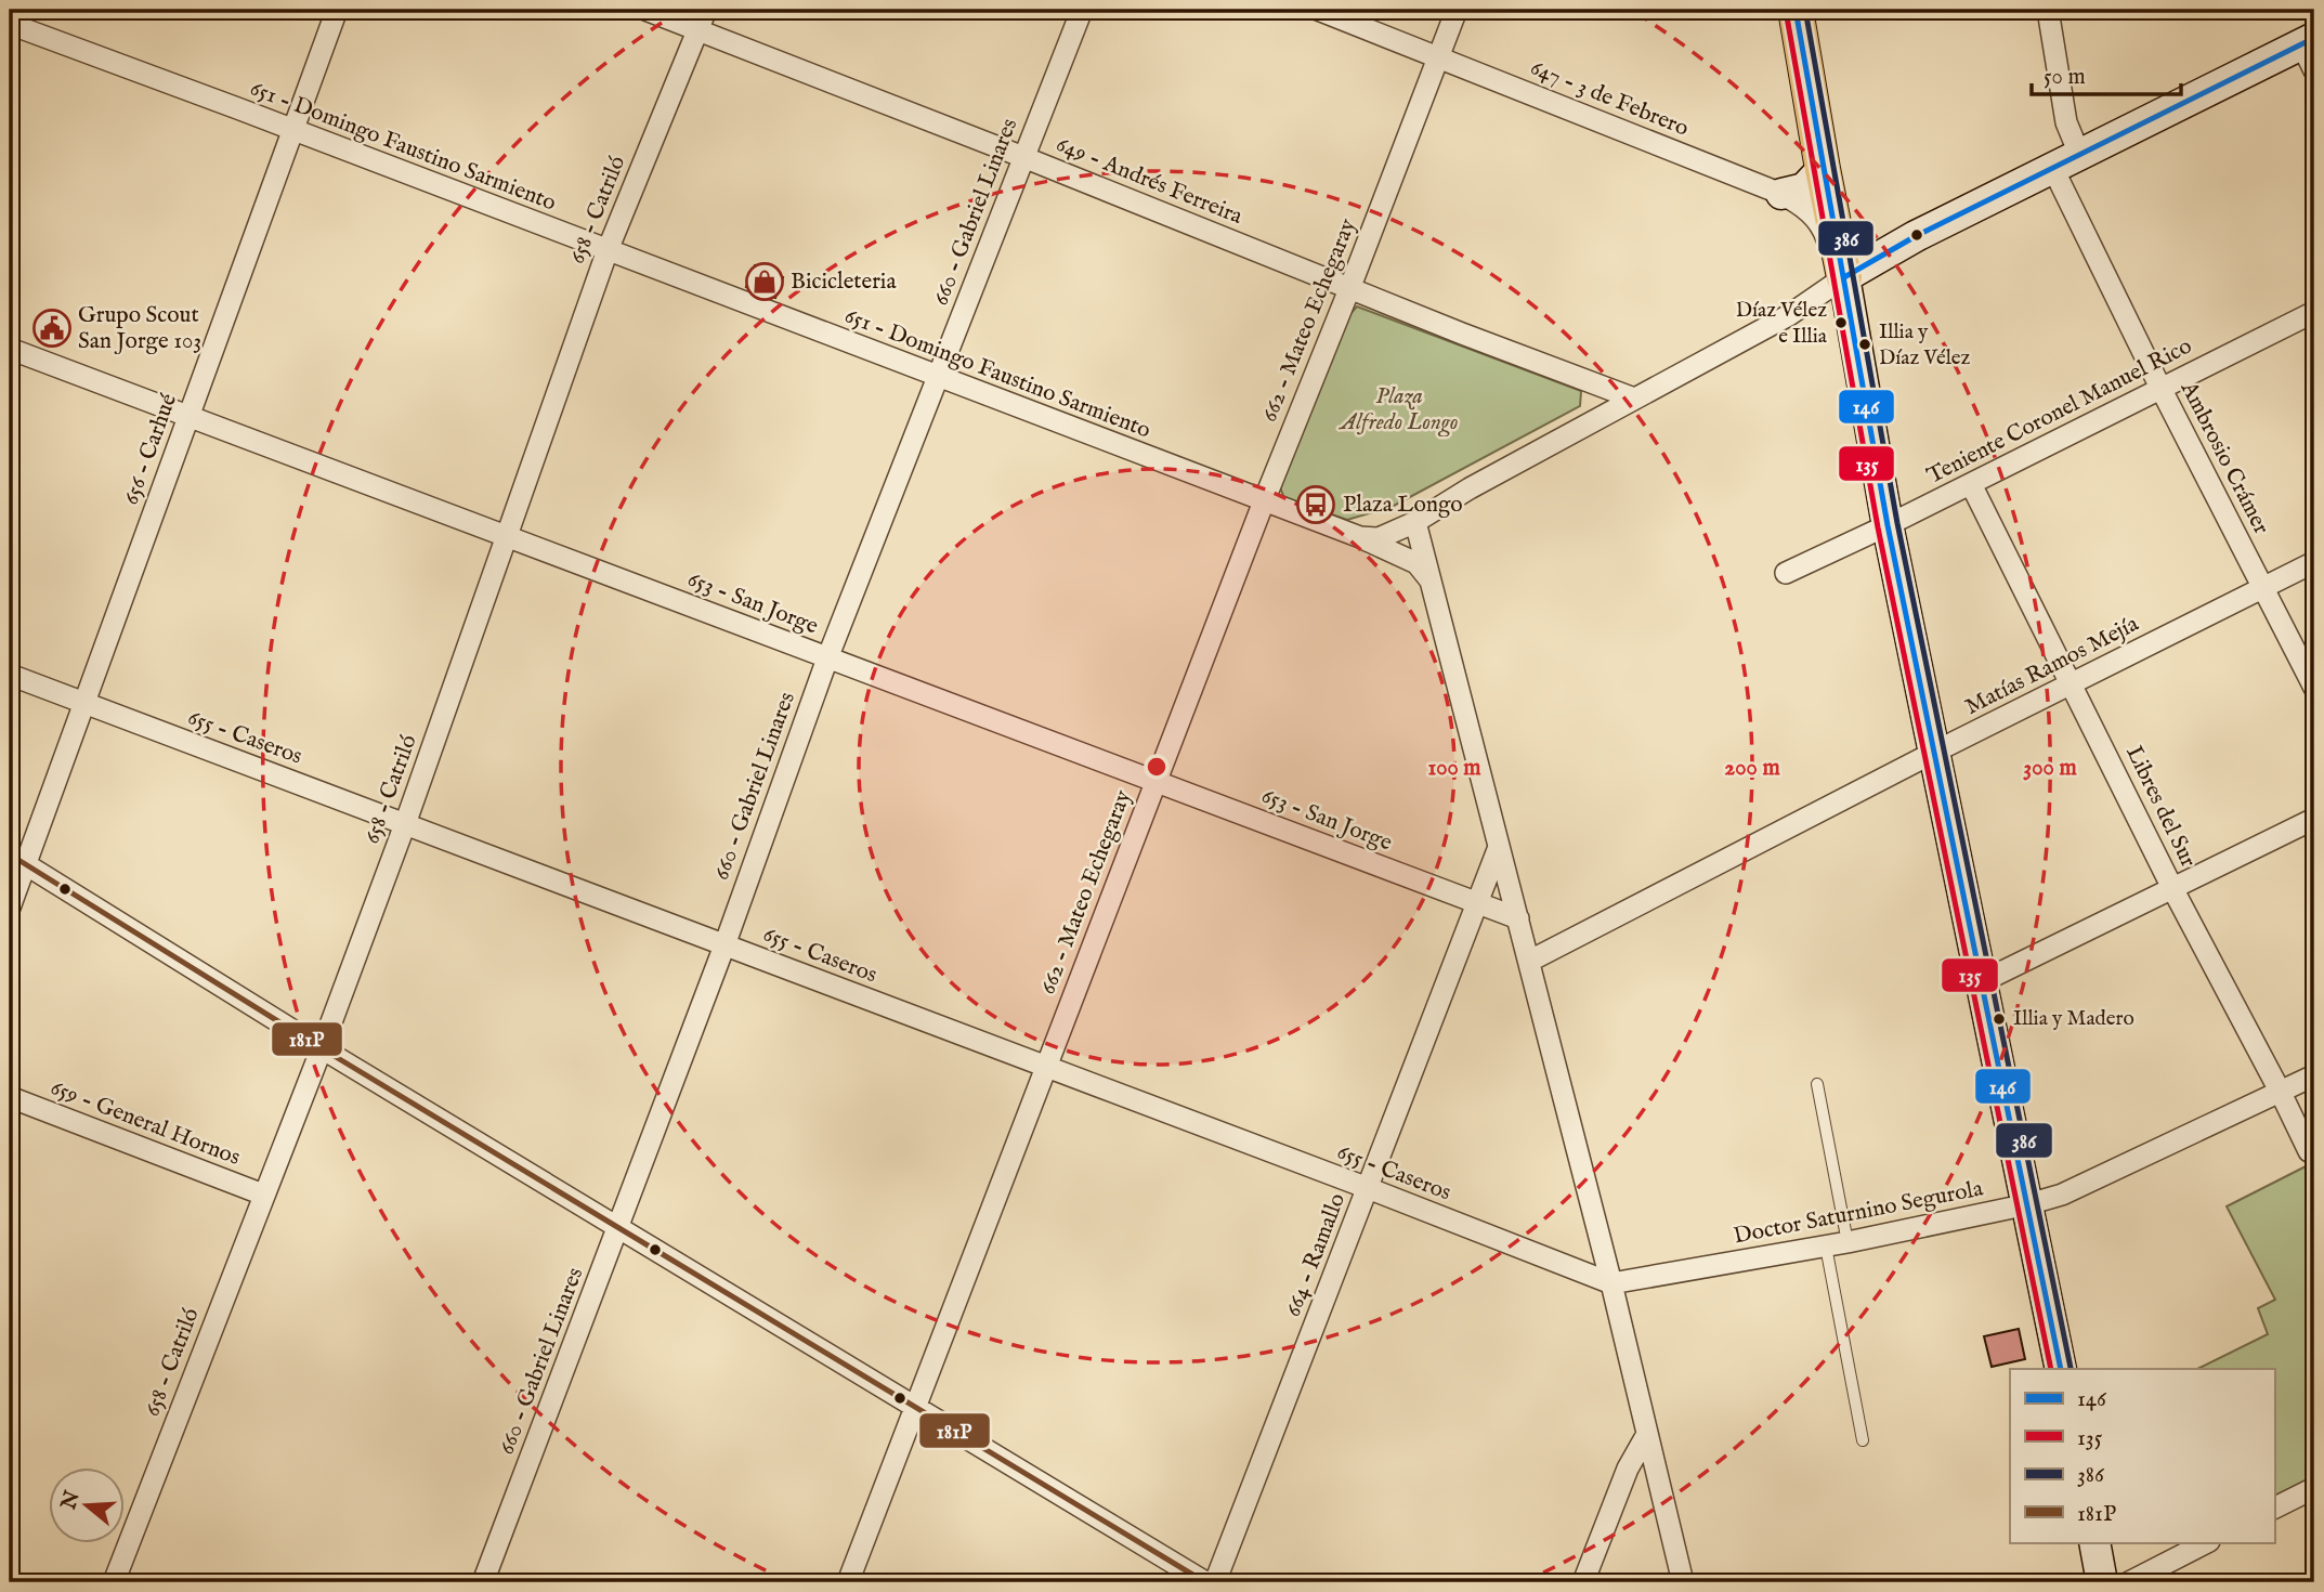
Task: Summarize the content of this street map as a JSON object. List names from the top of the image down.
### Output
{
  "streets": {
    "street": [
      "647 - 3 de Febrero",
      "651 - Domingo Faustino Sarmiento",
      "649 - Andrés Ferreira",
      "658 - Catriló",
      "660 - Gabriel Linares",
      "662 - Mateo Echegaray",
      "Teniente Coronel Manuel Rico",
      "656 - Carhué",
      "Ambrosio Crámer",
      "653 - San Jorge",
      "Matías Ramos Mejía",
      "655 - Caseros",
      "Libres del Sur",
      "659 - General Hornos",
      "Doctor Saturnino Segurola",
      "664 - Ramallo"
    ]
  },
  "crossings": [
    ["647 - 3 de Febrero", "662 - Mateo Echegaray"],
    ["651 - Domingo Faustino Sarmiento", "658 - Catriló"],
    ["651 - Domingo Faustino Sarmiento", "660 - Gabriel Linares"],
    ["651 - Domingo Faustino Sarmiento", "662 - Mateo Echegaray"],
    ["651 - Domingo Faustino Sarmiento", "656 - Carhué"],
    ["649 - Andrés Ferreira", "658 - Catriló"],
    ["649 - Andrés Ferreira", "660 - Gabriel Linares"],
    ["649 - Andrés Ferreira", "662 - Mateo Echegaray"],
    ["658 - Catriló", "653 - San Jorge"],
    ["658 - Catriló", "655 - Caseros"],
    ["658 - Catriló", "659 - General Hornos"],
    ["660 - Gabriel Linares", "653 - San Jorge"],
    ["660 - Gabriel Linares", "655 - Caseros"],
    ["662 - Mateo Echegaray", "653 - San Jorge"],
    ["662 - Mateo Echegaray", "655 - Caseros"],
    ["Teniente Coronel Manuel Rico", "Ambrosio Crámer"],
    ["Teniente Coronel Manuel Rico", "Libres del Sur"],
    ["656 - Carhué", "653 - San Jorge"],
    ["656 - Carhué", "655 - Caseros"],
    ["Ambrosio Crámer", "Matías Ramos Mejía"],
    ["653 - San Jorge", "664 - Ramallo"],
    ["Matías Ramos Mejía", "Libres del Sur"],
    ["655 - Caseros", "Doctor Saturnino Segurola"],
    ["655 - Caseros", "664 - Ramallo"],
    ["Libres del Sur", "Doctor Saturnino Segurola"]
  ],
  "parks": ["Plaza Alfredo Longo"],
  "places": {
    "shop": ["Bicicleteria"],
    "other": ["Díaz Vélez e Illia", "Illia y Díaz Vélez", "Illia y Madero"],
    "public building": ["Grupo Scout San Jorge 103"],
    "bus stop": ["Plaza Longo"]
  },
  "lines": [
    "transit line 146",
    "transit line 386",
    "transit line 135",
    "transit line 181P"
  ],
  "legend": [
    "146",
    "135",
    "386",
    "181P"
  ],
  "scale_bar": "50 m",
  "north": "left",
  "rings": ["100 m", "200 m", "300 m"]
}
